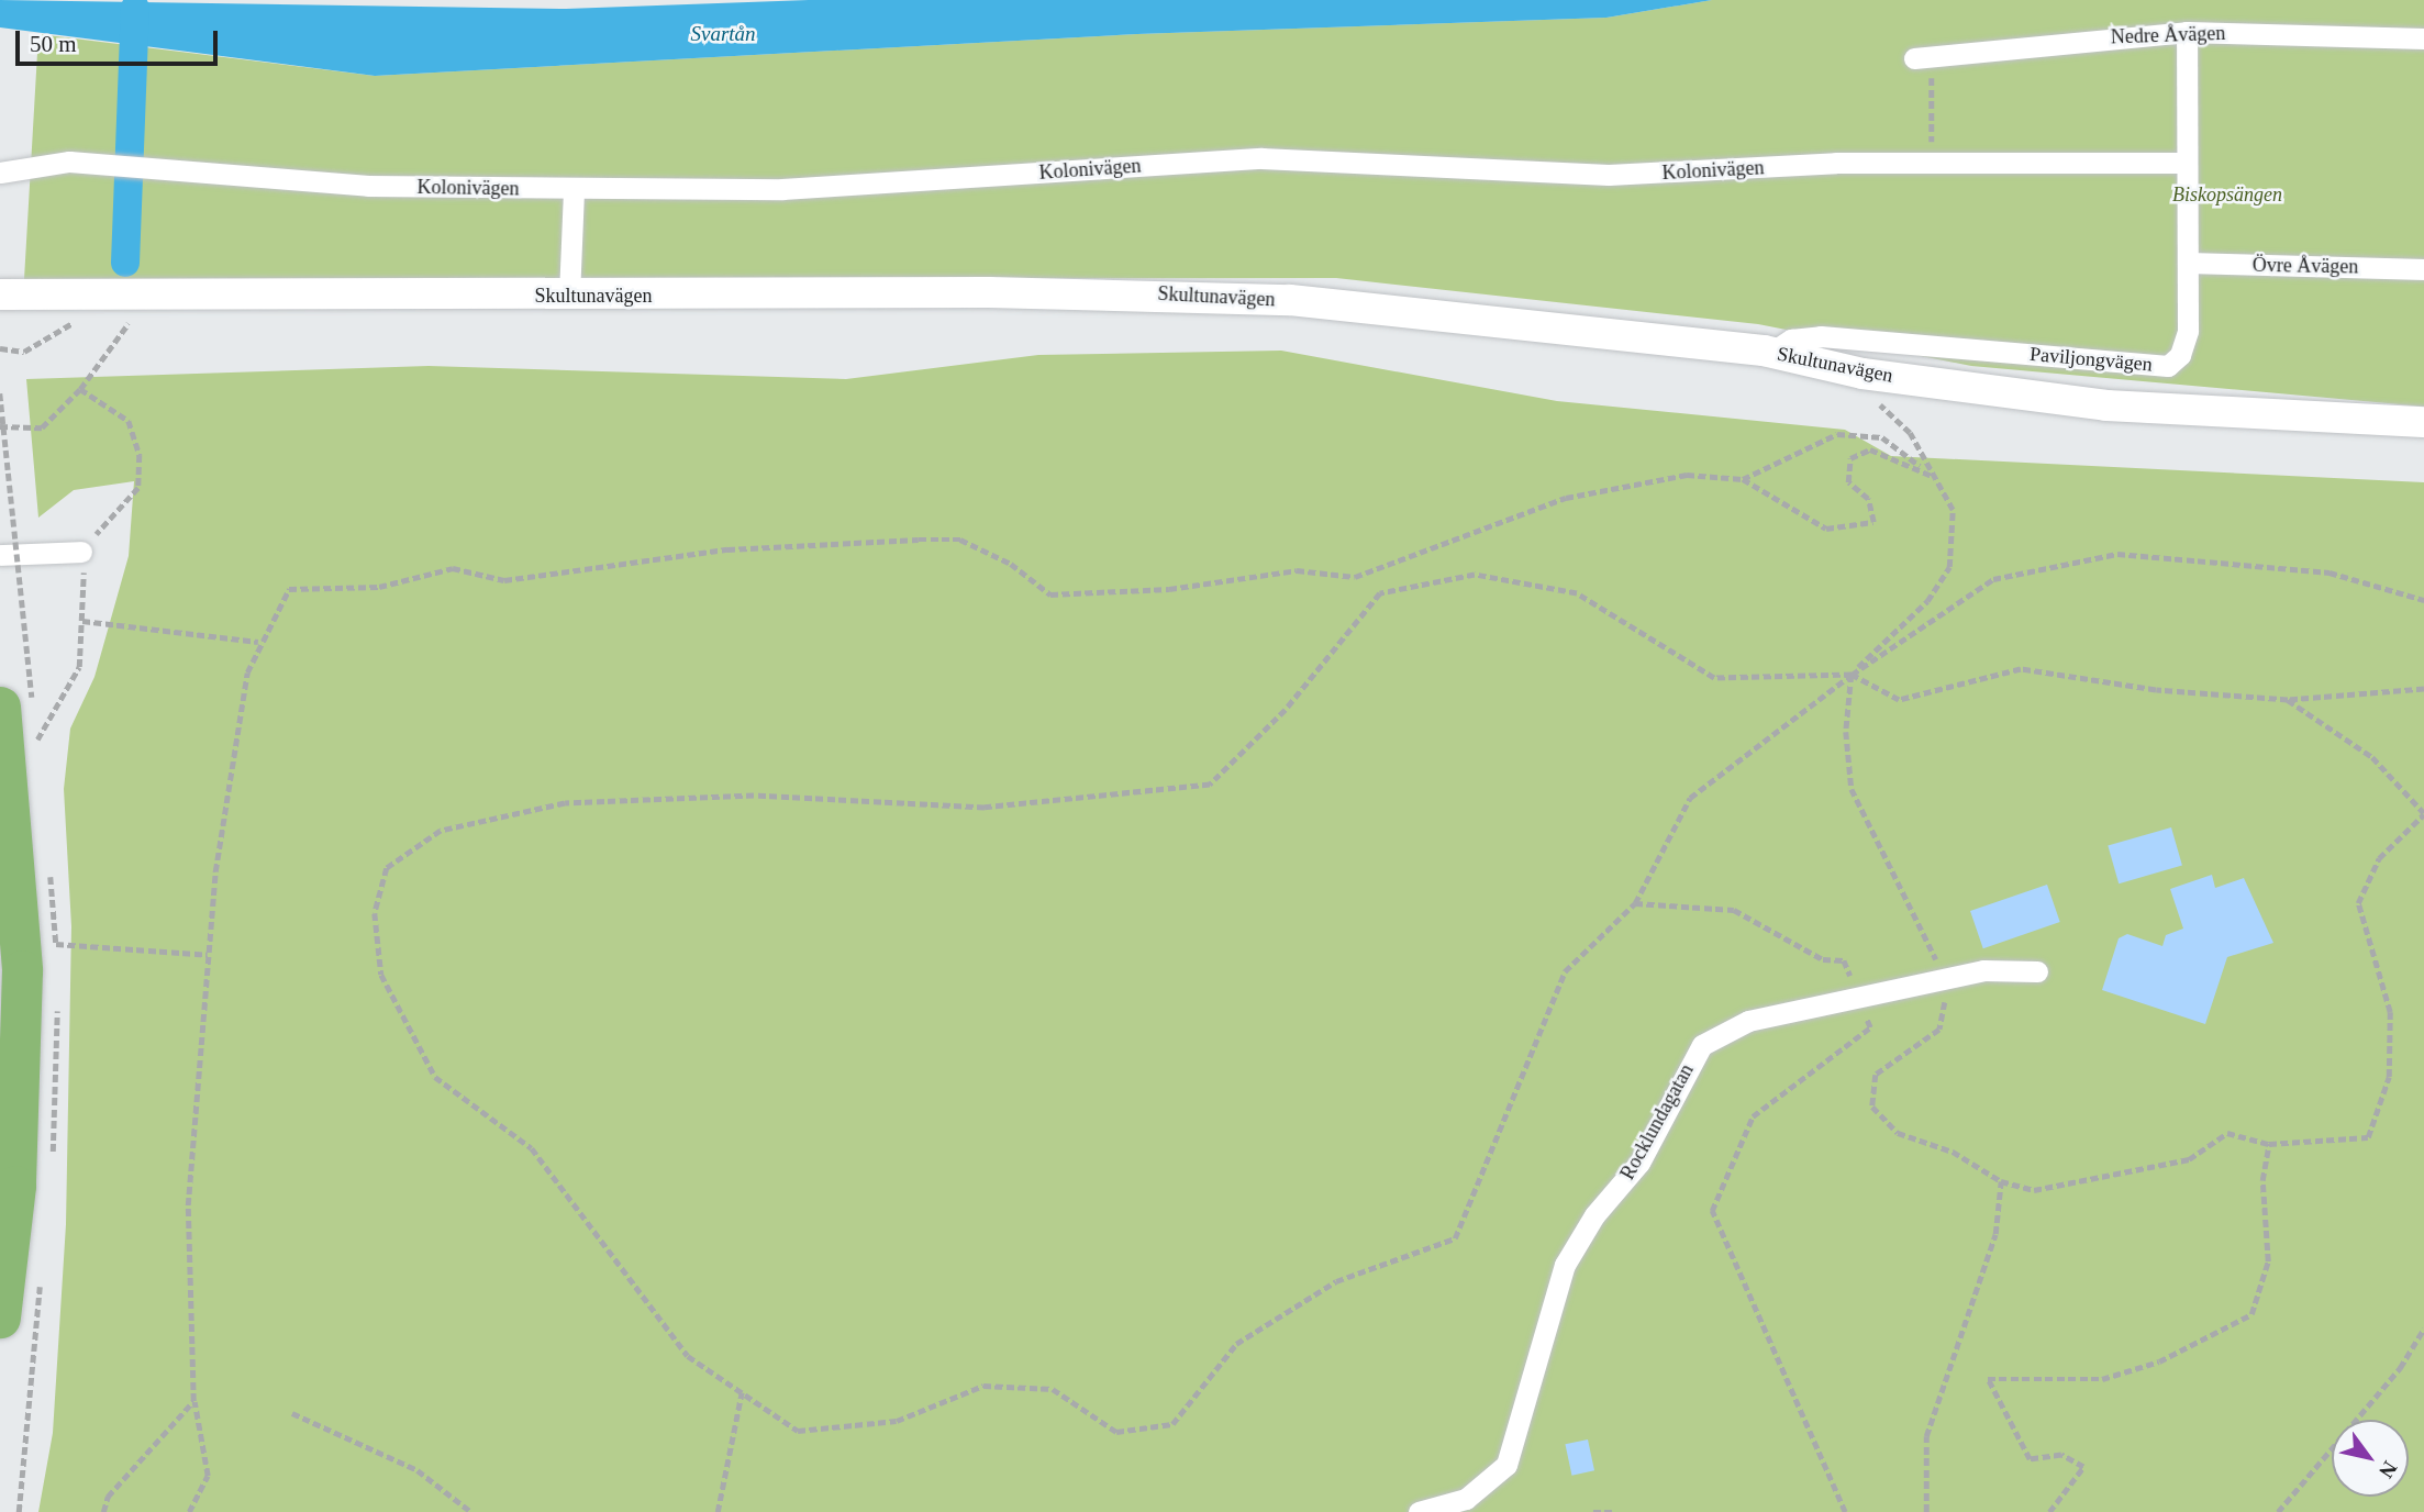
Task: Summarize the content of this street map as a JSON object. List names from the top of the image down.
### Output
{
  "streets": {
    "street": [
      "Nedre Åvägen",
      "Kolonivägen",
      "Övre Åvägen",
      "Skultunavägen",
      "Paviljongvägen",
      "Rocklundagatan"
    ]
  },
  "crossings": [
    ["Nedre Åvägen", "Paviljongvägen"],
    ["Kolonivägen", "Paviljongvägen"],
    ["Övre Åvägen", "Paviljongvägen"],
    ["Skultunavägen", "Paviljongvägen"]
  ],
  "water": ["Svartån"],
  "parks": ["Biskopsängen"],
  "scale_bar": "50 m",
  "north": "bottom right"
}
